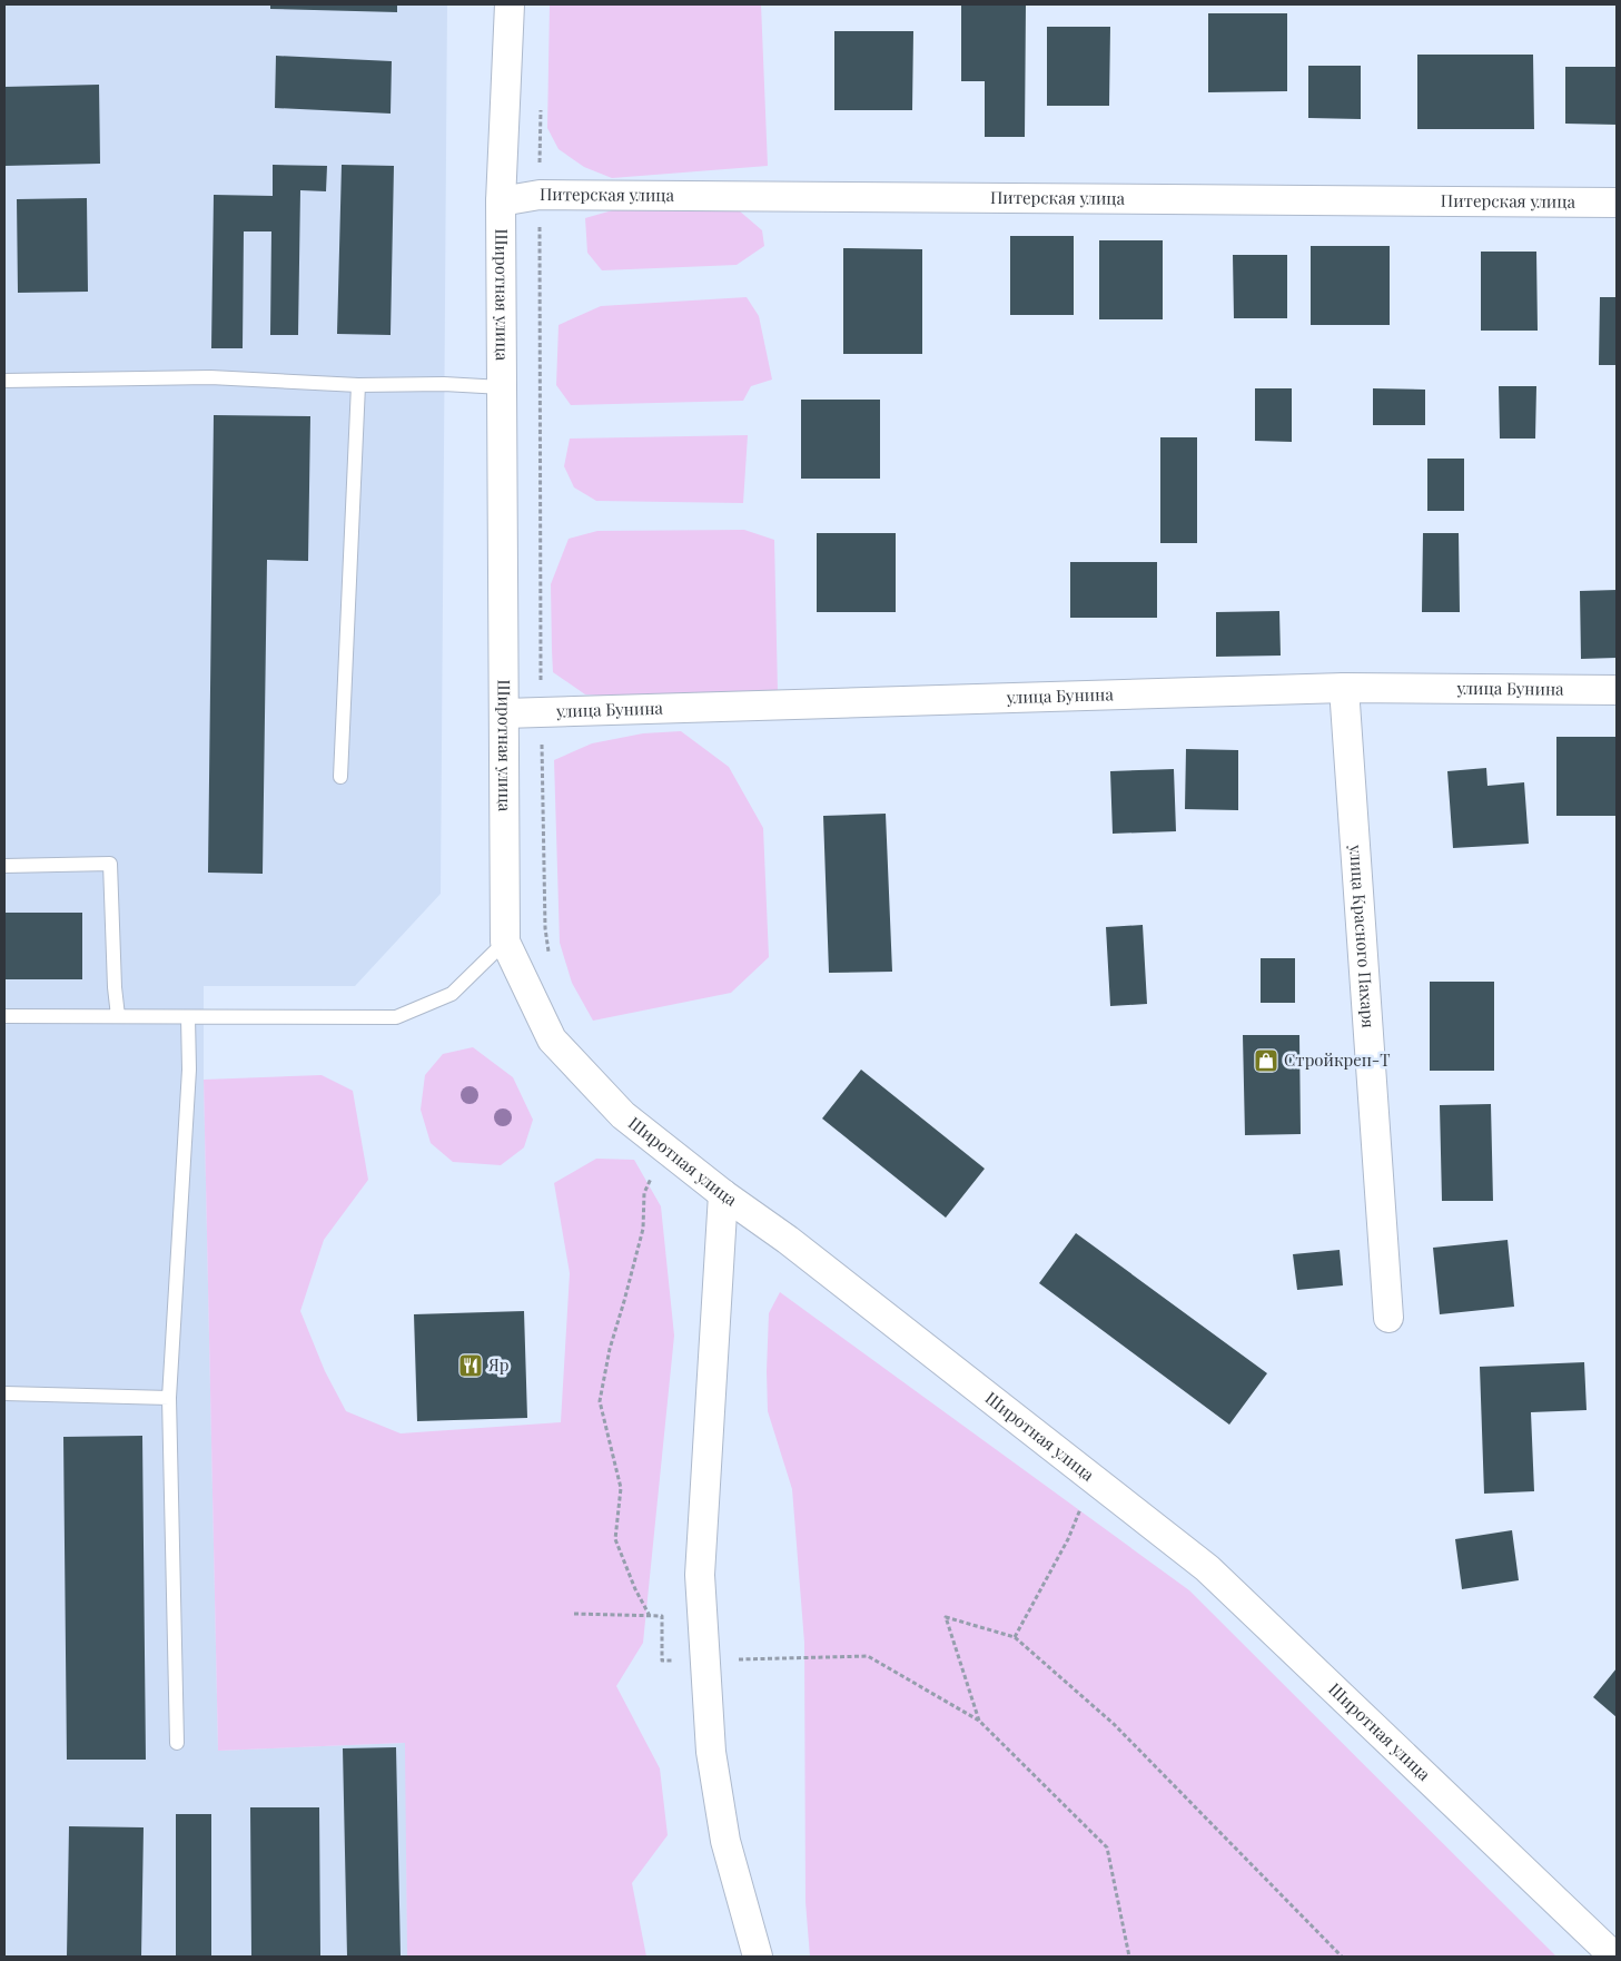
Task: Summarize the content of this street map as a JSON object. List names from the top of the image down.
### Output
{
  "streets": {
    "street": [
      "Питерская улица",
      "Широтная улица",
      "улица Бунина",
      "улица Красного Пахаря"
    ]
  },
  "crossings": [
    ["Питерская улица", "Широтная улица"],
    ["Широтная улица", "улица Бунина"],
    ["улица Бунина", "улица Красного Пахаря"]
  ],
  "places": {
    "shop": ["Стройкреп-Т"],
    "restaurant": ["Яр"]
  }
}
